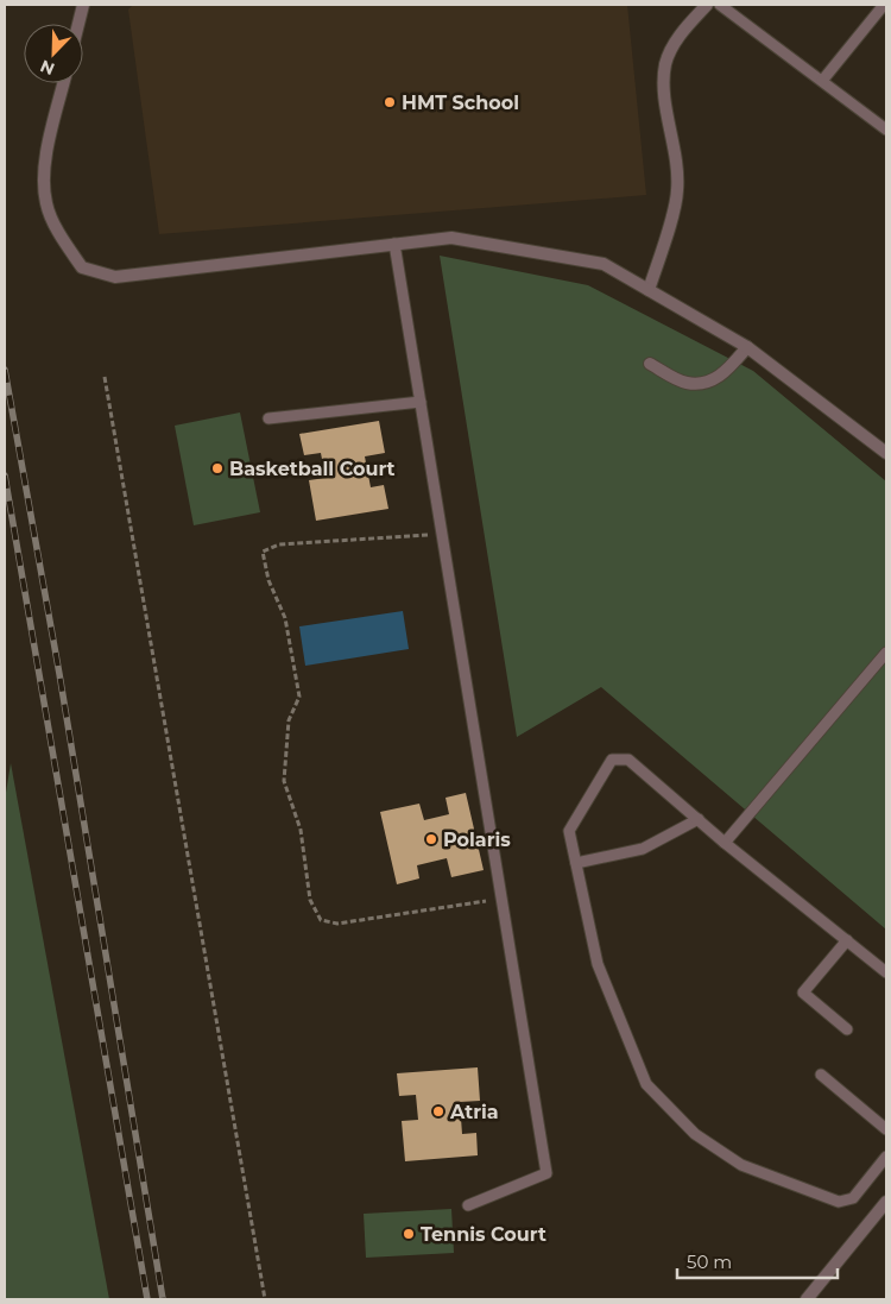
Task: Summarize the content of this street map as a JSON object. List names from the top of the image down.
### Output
{
  "places": [
    "HMT School",
    "Basketball Court",
    "Polaris",
    "Atria",
    "Tennis Court"
  ],
  "scale_bar": "50 m",
  "north": "bottom left"
}
